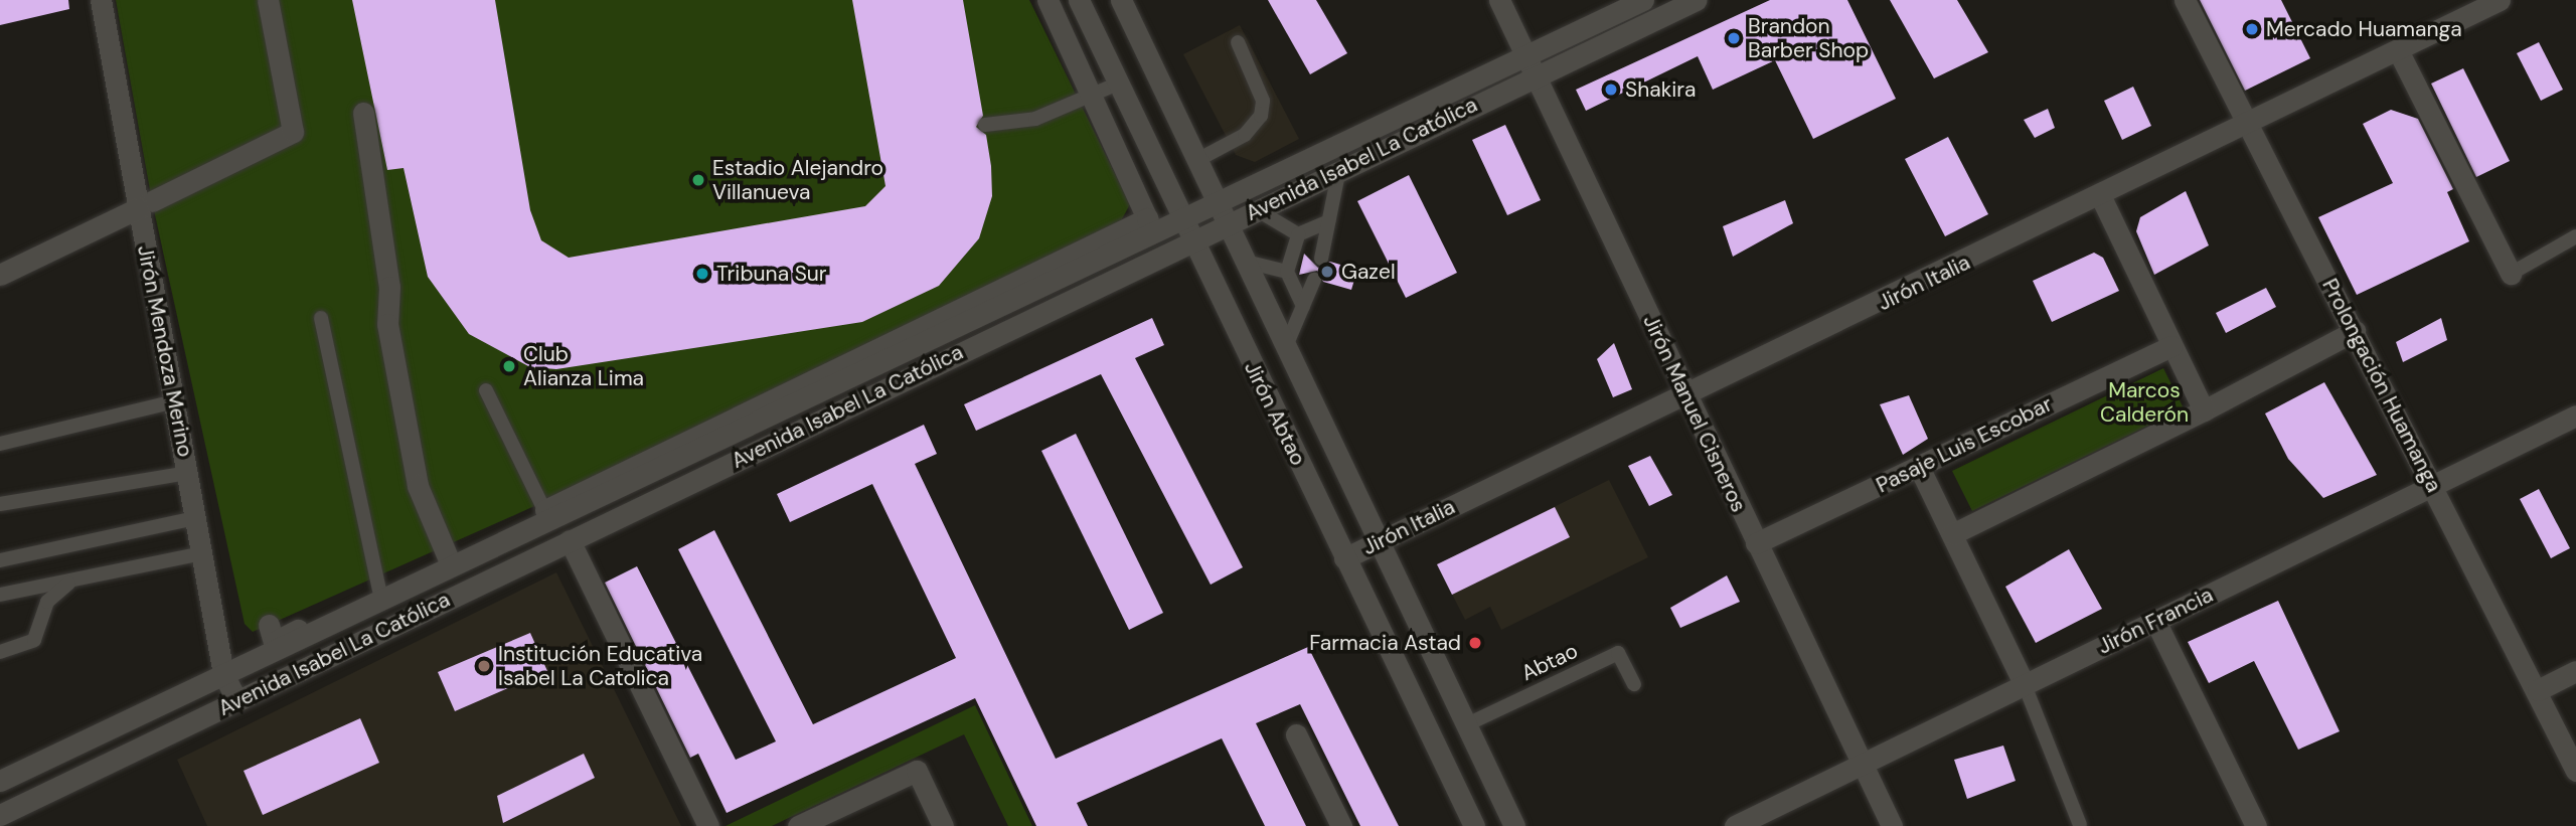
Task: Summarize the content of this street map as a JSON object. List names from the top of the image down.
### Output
{
  "streets": {
    "street": [
      "Avenida Isabel La Católica",
      "Jirón Italia",
      "Jirón Mendoza Merino",
      "Prolongación Huamanga",
      "Jirón Abtao",
      "Jirón Manuel Cisneros",
      "Pasaje Luis Escobar",
      "Jirón Francia"
    ],
    "lane": ["Abtao"]
  },
  "crossings": [
    ["Avenida Isabel La Católica", "Jirón Mendoza Merino"],
    ["Avenida Isabel La Católica", "Jirón Abtao"],
    ["Avenida Isabel La Católica", "Jirón Manuel Cisneros"],
    ["Jirón Italia", "Prolongación Huamanga"],
    ["Jirón Italia", "Jirón Abtao"],
    ["Jirón Italia", "Jirón Manuel Cisneros"],
    ["Prolongación Huamanga", "Jirón Francia"],
    ["Jirón Abtao", "Abtao"],
    ["Jirón Manuel Cisneros", "Pasaje Luis Escobar"],
    ["Jirón Manuel Cisneros", "Jirón Francia"]
  ],
  "parks": ["Marcos Calderón"],
  "places": [
    "Mercado Huamanga",
    "Brandon Barber Shop",
    "Shakira",
    "Estadio Alejandro Villanueva",
    "Gazel",
    "Tribuna Sur",
    "Club Alianza Lima",
    "Farmacia Astad",
    "Institución Educativa Isabel La Catolica"
  ]
}
